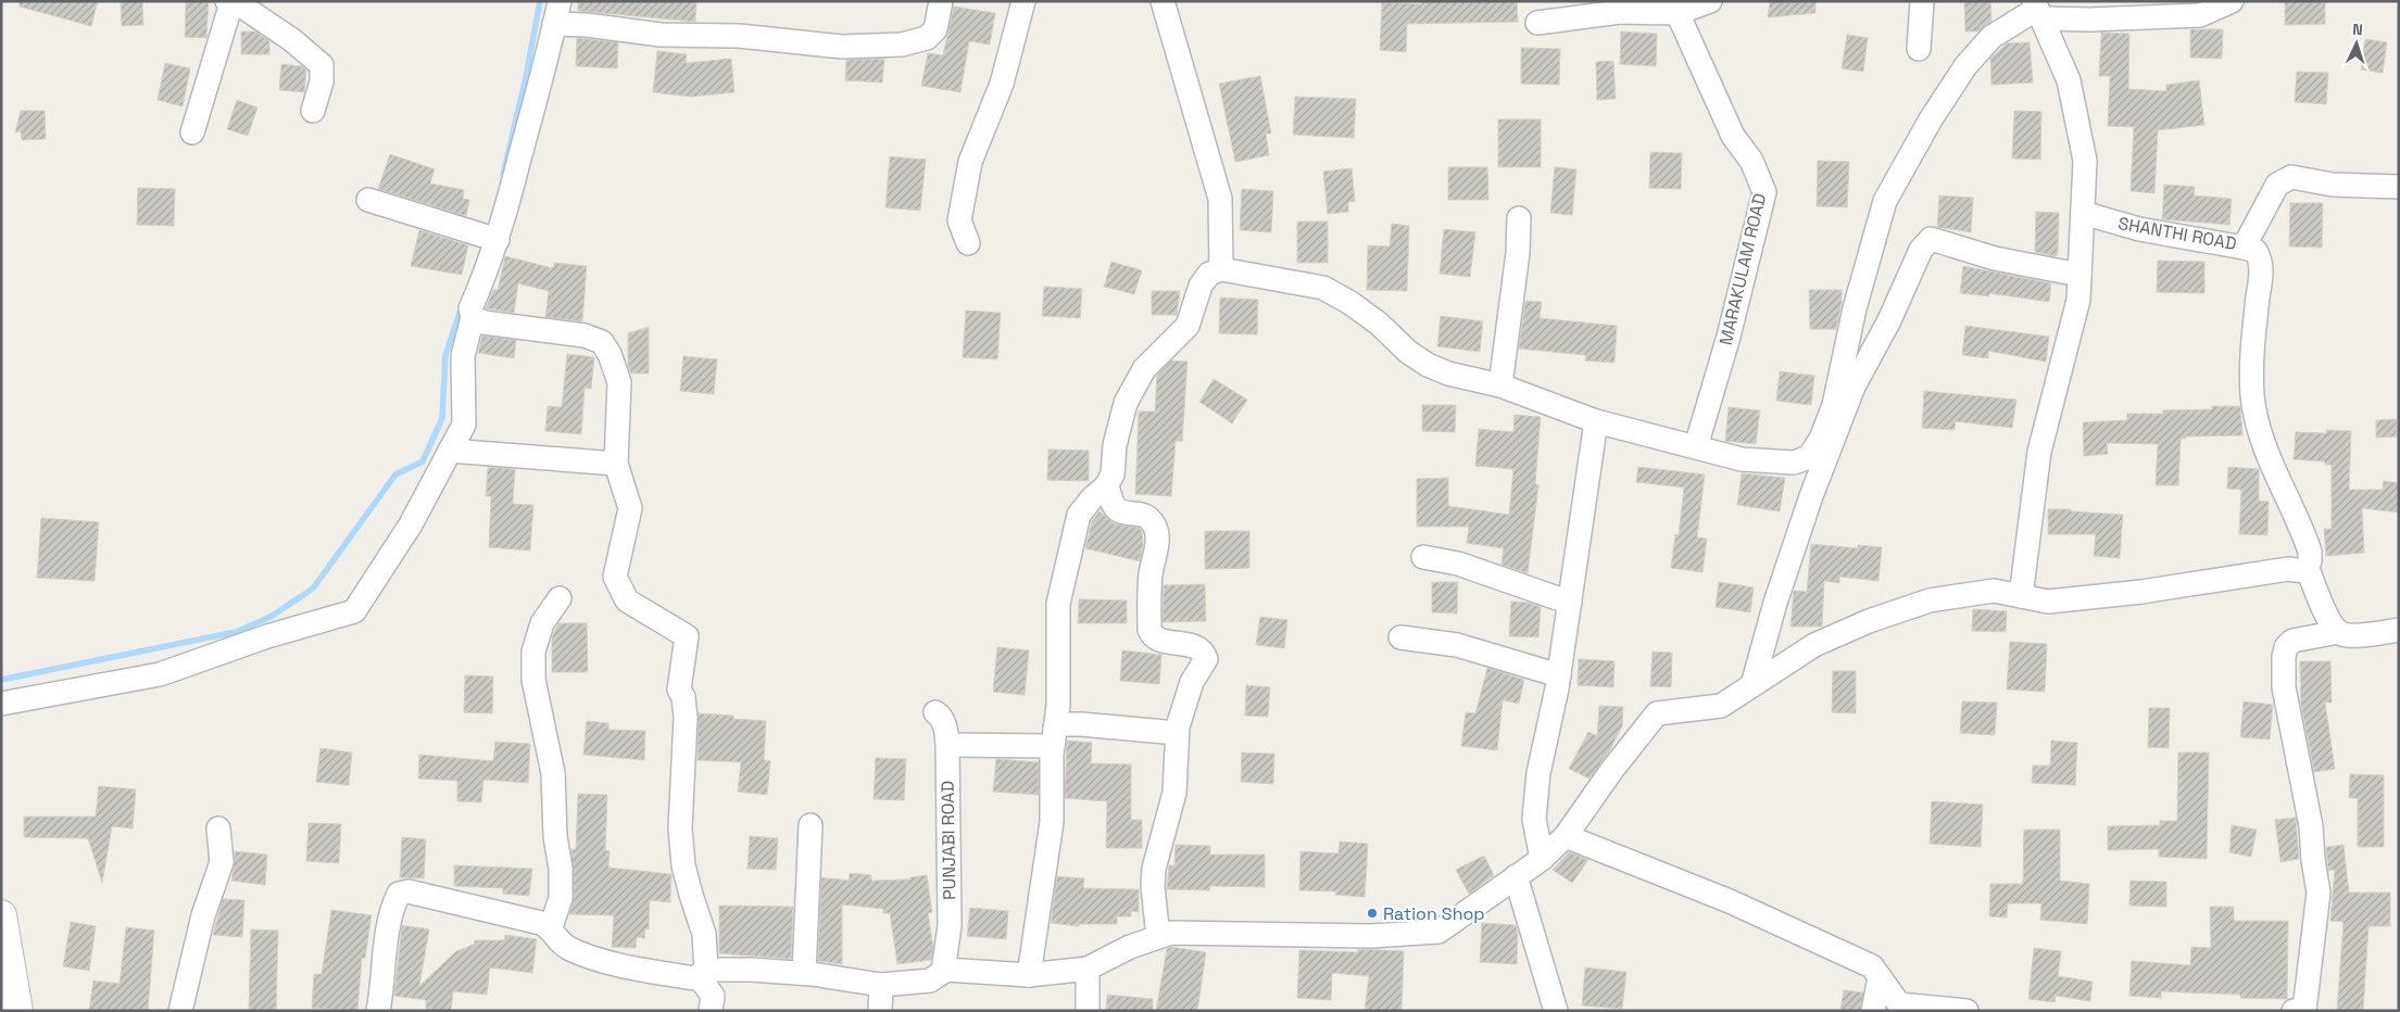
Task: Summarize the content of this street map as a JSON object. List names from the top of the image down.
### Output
{
  "streets": {
    "street": ["SHANTHI ROAD", "MARAKULAM ROAD", "PUNJABI ROAD"]
  },
  "places": ["Ration Shop"],
  "north": "top"
}
